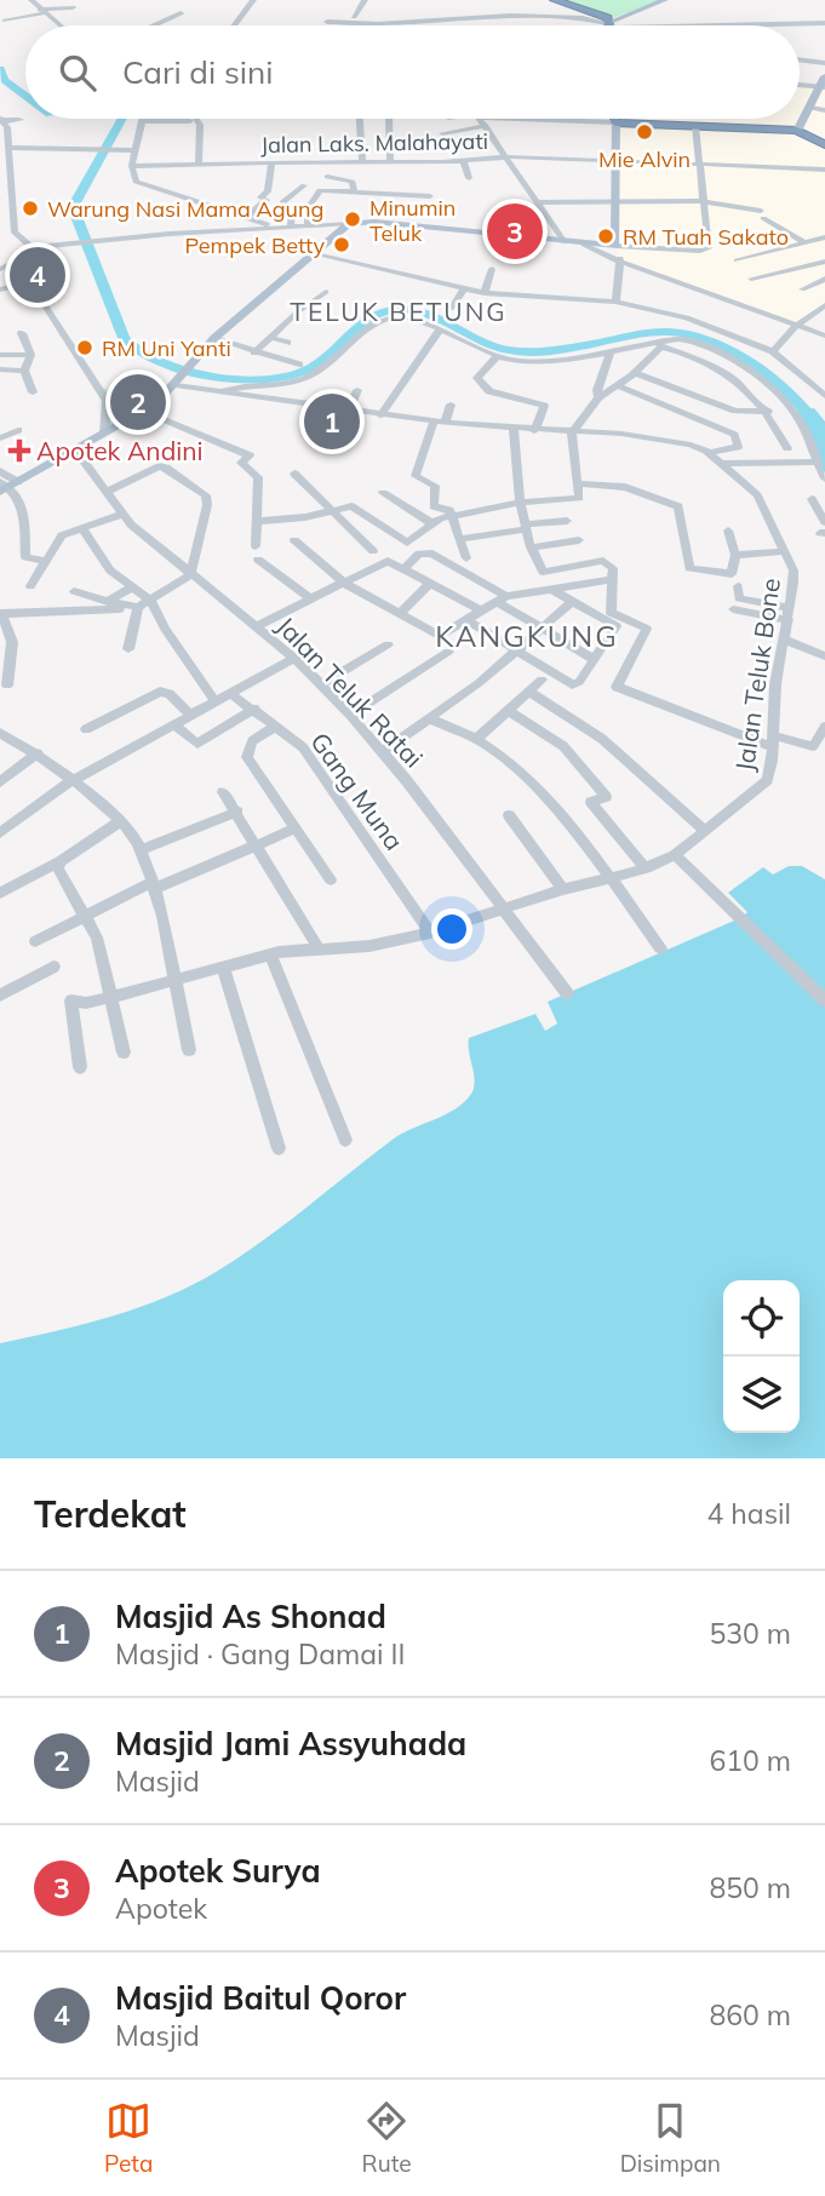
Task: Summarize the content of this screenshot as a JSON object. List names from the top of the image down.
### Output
{
  "streets": {
    "street": [
      "Jalan Laks. Malahayati",
      "Jalan Teluk Bone",
      "Jalan Teluk Ratai",
      "Gang Muna"
    ]
  },
  "crossings": [
    ["Jalan Teluk Bone", "Jalan Teluk Ratai"],
    ["Jalan Teluk Bone", "Gang Muna"]
  ],
  "districts": ["TELUK BETUNG", "KANGKUNG"],
  "places": {
    "other": [
      "Mie Alvin",
      "Warung Nasi Mama Agung",
      "Minumin Teluk",
      "RM Tuah Sakato",
      "Pempek Betty",
      "RM Uni Yanti"
    ],
    "health": ["Apotek Andini"]
  },
  "page": {
    "search": "Cari di sini",
    "pins": [
      "3",
      "4",
      "2",
      "1"
    ],
    "heading": ["Terdekat", "4 hasil"],
    "list": [
      {
        "mark": "1",
        "name": "Masjid As Shonad",
        "note": "Masjid · Gang Damai II",
        "value": "530 m"
      },
      {
        "mark": "2",
        "name": "Masjid Jami Assyuhada",
        "note": "Masjid",
        "value": "610 m"
      },
      {
        "mark": "3",
        "name": "Apotek Surya",
        "note": "Apotek",
        "value": "850 m"
      },
      {
        "mark": "4",
        "name": "Masjid Baitul Qoror",
        "note": "Masjid",
        "value": "860 m"
      }
    ],
    "nav": ["Peta", "Rute", "Disimpan"]
  }
}
